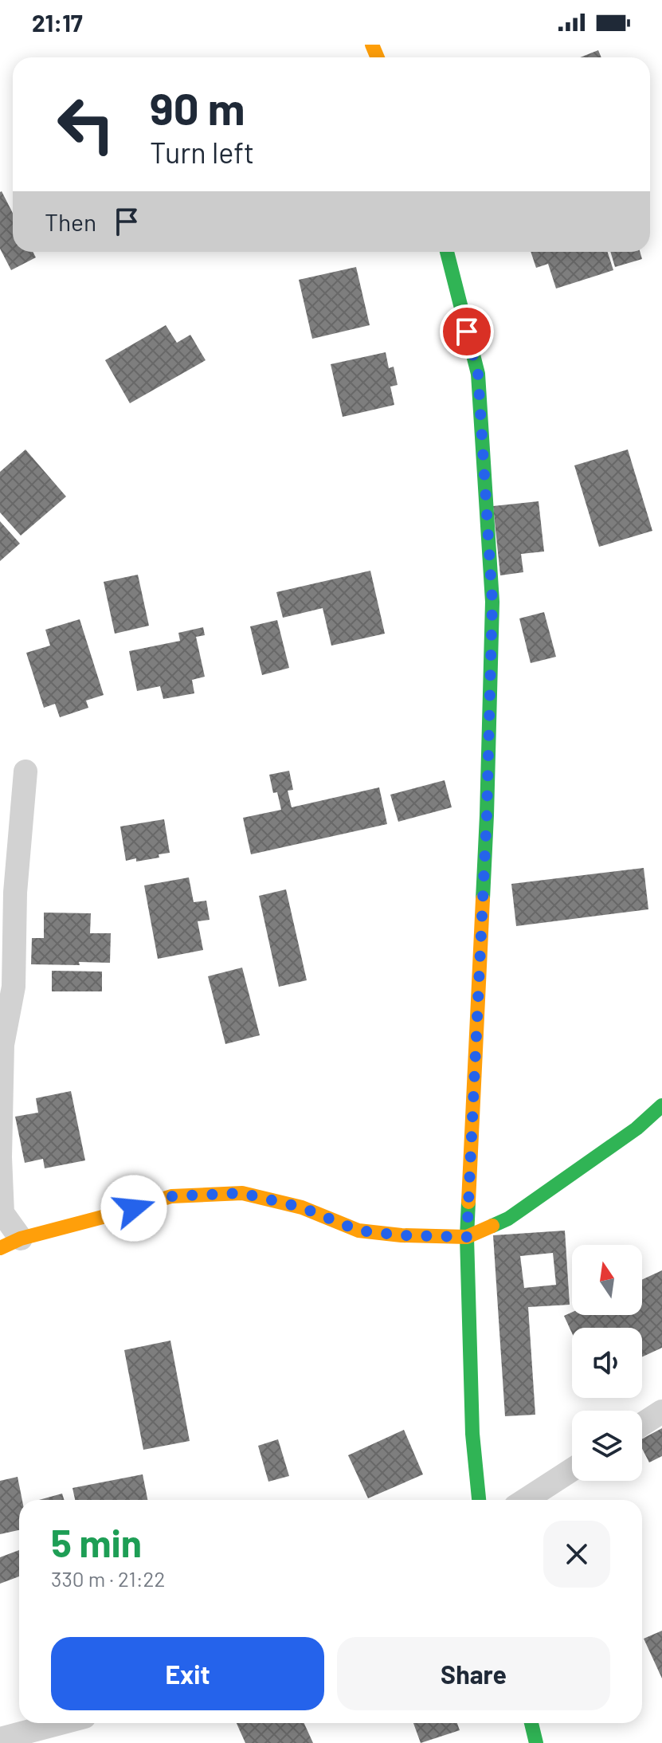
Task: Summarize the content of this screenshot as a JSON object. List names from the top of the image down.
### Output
{
  "north": "top",
  "page": {
    "status": "21:17",
    "turn": ["90 m", "Turn left"],
    "then": "Then",
    "heading": ["5 min", "330 m · 21:22"],
    "buttons": ["Exit", "Share"]
  }
}
